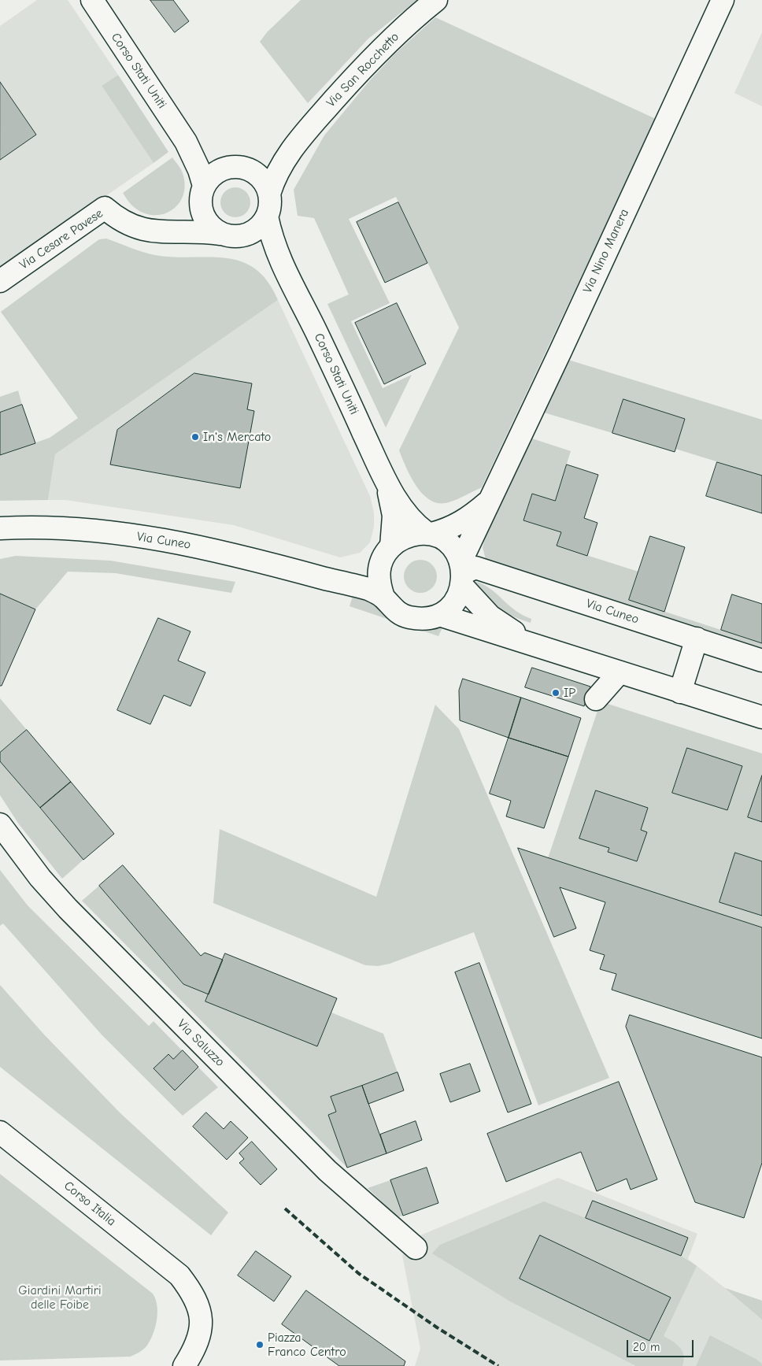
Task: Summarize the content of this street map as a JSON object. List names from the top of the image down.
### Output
{
  "streets": {
    "street": [
      "Via San Rocchetto",
      "Corso Stati Uniti",
      "Via Cesare Pavese",
      "Via Nino Manera",
      "Via Cuneo",
      "Via Saluzzo",
      "Corso Italia"
    ]
  },
  "crossings": [
    ["Via San Rocchetto", "Corso Stati Uniti"],
    ["Via San Rocchetto", "Via Cesare Pavese"],
    ["Corso Stati Uniti", "Via Cesare Pavese"],
    ["Corso Stati Uniti", "Via Nino Manera"],
    ["Corso Stati Uniti", "Via Cuneo"],
    ["Via Nino Manera", "Via Cuneo"]
  ],
  "parks": ["Giardini Martiri delle Foibe"],
  "places": ["In's Mercato", "IP", "Piazza Franco Centro"],
  "scale_bar": "20 m"
}
